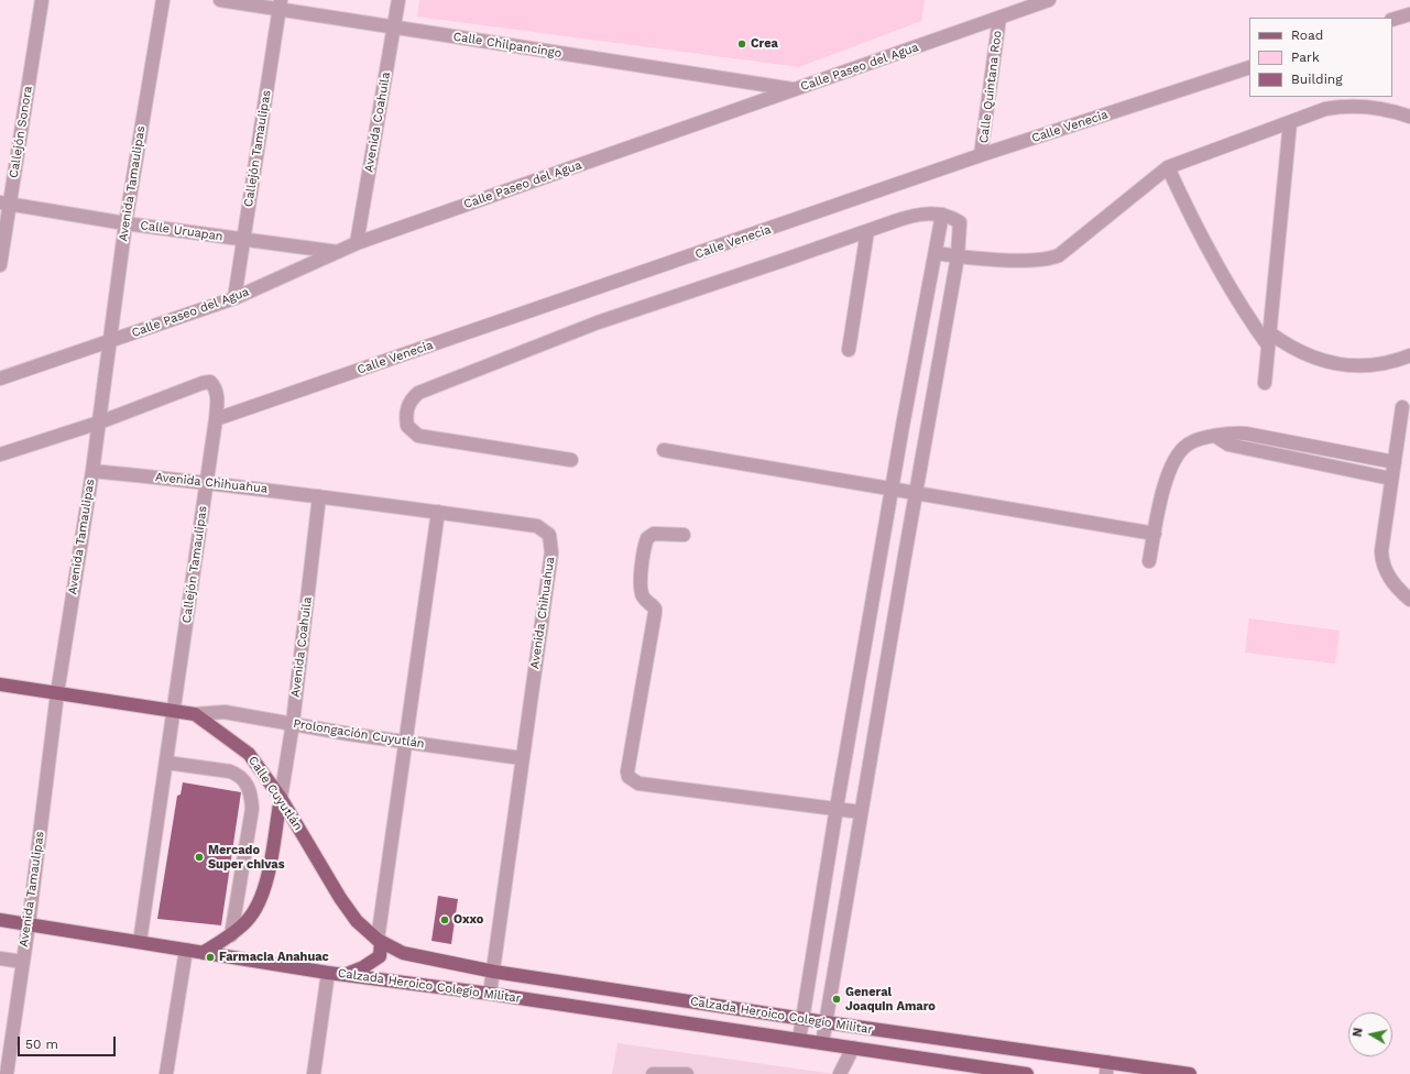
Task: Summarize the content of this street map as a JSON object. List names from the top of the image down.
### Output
{
  "streets": {
    "main road": ["Calle Cuyutlán", "Calzada Heroico Colegio Militar"],
    "street": [
      "Calle Chilpancingo",
      "Calle Paseo del Agua",
      "Calle Quintana Roo",
      "Avenida Coahuila",
      "Calle Venecia",
      "Callejón Sonora",
      "Callejón Tamaulipas",
      "Avenida Tamaulipas",
      "Calle Uruapan",
      "Avenida Chihuahua",
      "Prolongación Cuyutlán"
    ]
  },
  "crossings": [
    ["Calle Chilpancingo", "Calle Paseo del Agua"],
    ["Calle Chilpancingo", "Avenida Coahuila"],
    ["Calle Chilpancingo", "Callejón Tamaulipas"],
    ["Calle Paseo del Agua", "Calle Quintana Roo"],
    ["Calle Paseo del Agua", "Avenida Coahuila"],
    ["Calle Paseo del Agua", "Callejón Tamaulipas"],
    ["Calle Paseo del Agua", "Avenida Tamaulipas"],
    ["Calle Paseo del Agua", "Calle Uruapan"],
    ["Calle Quintana Roo", "Calle Venecia"],
    ["Avenida Coahuila", "Avenida Chihuahua"],
    ["Avenida Coahuila", "Prolongación Cuyutlán"],
    ["Avenida Coahuila", "Calle Cuyutlán"],
    ["Calle Venecia", "Callejón Tamaulipas"],
    ["Callejón Sonora", "Calle Uruapan"],
    ["Callejón Tamaulipas", "Avenida Tamaulipas"],
    ["Callejón Tamaulipas", "Calle Uruapan"],
    ["Callejón Tamaulipas", "Avenida Chihuahua"],
    ["Callejón Tamaulipas", "Calle Cuyutlán"],
    ["Callejón Tamaulipas", "Calzada Heroico Colegio Militar"],
    ["Avenida Tamaulipas", "Calle Uruapan"],
    ["Avenida Tamaulipas", "Avenida Chihuahua"],
    ["Avenida Tamaulipas", "Calle Cuyutlán"],
    ["Avenida Tamaulipas", "Calzada Heroico Colegio Militar"],
    ["Avenida Chihuahua", "Prolongación Cuyutlán"],
    ["Avenida Chihuahua", "Calzada Heroico Colegio Militar"],
    ["Prolongación Cuyutlán", "Calle Cuyutlán"],
    ["Calle Cuyutlán", "Calzada Heroico Colegio Militar"]
  ],
  "places": [
    "Crea",
    "Mercado Super chivas",
    "Oxxo",
    "Farmacia Anahuac",
    "General Joaquin Amaro"
  ],
  "legend": ["Road", "Park", "Building"],
  "scale_bar": "50 m",
  "north": "left"
}
